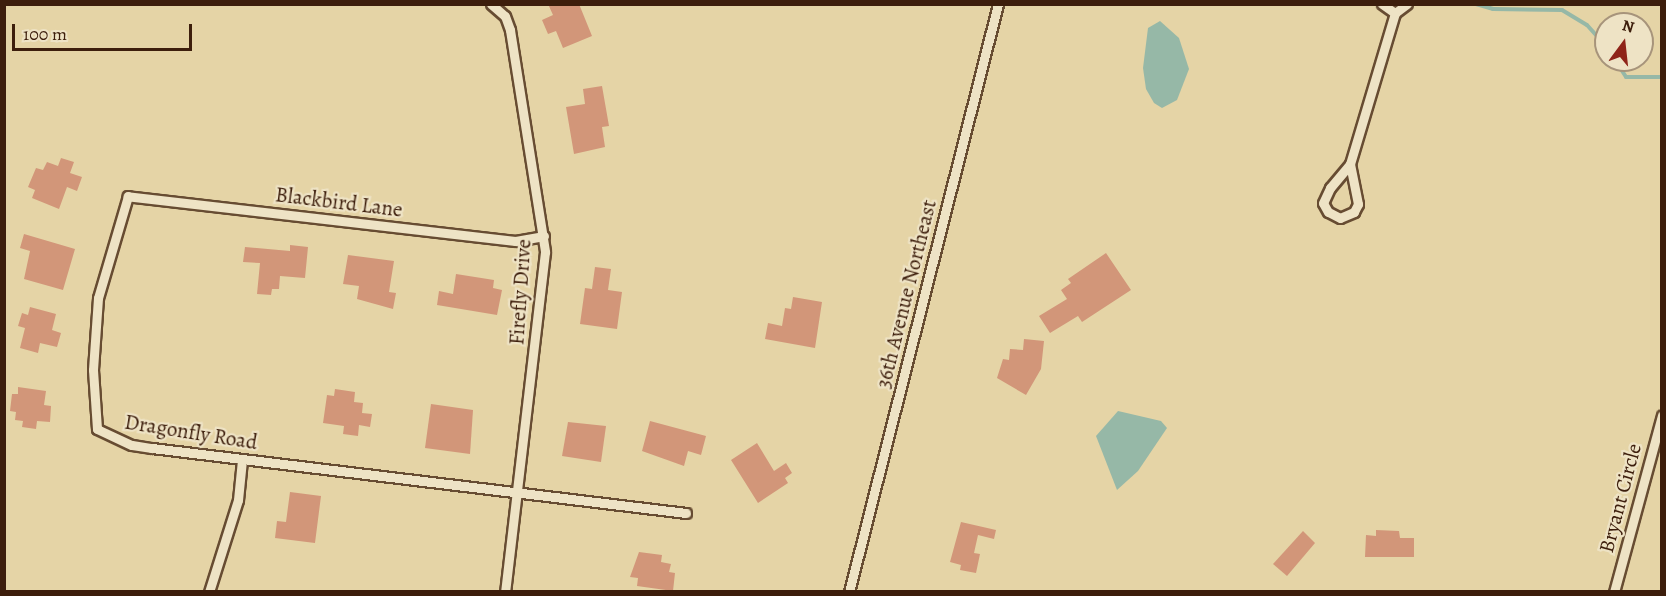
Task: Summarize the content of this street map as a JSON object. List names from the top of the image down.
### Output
{
  "streets": {
    "street": [
      "Blackbird Lane",
      "Firefly Drive",
      "36th Avenue Northeast",
      "Dragonfly Road",
      "Bryant Circle"
    ]
  },
  "crossings": [
    ["Blackbird Lane", "Firefly Drive"],
    ["Blackbird Lane", "Dragonfly Road"],
    ["Firefly Drive", "Dragonfly Road"]
  ],
  "scale_bar": "100 m",
  "north": "top"
}
